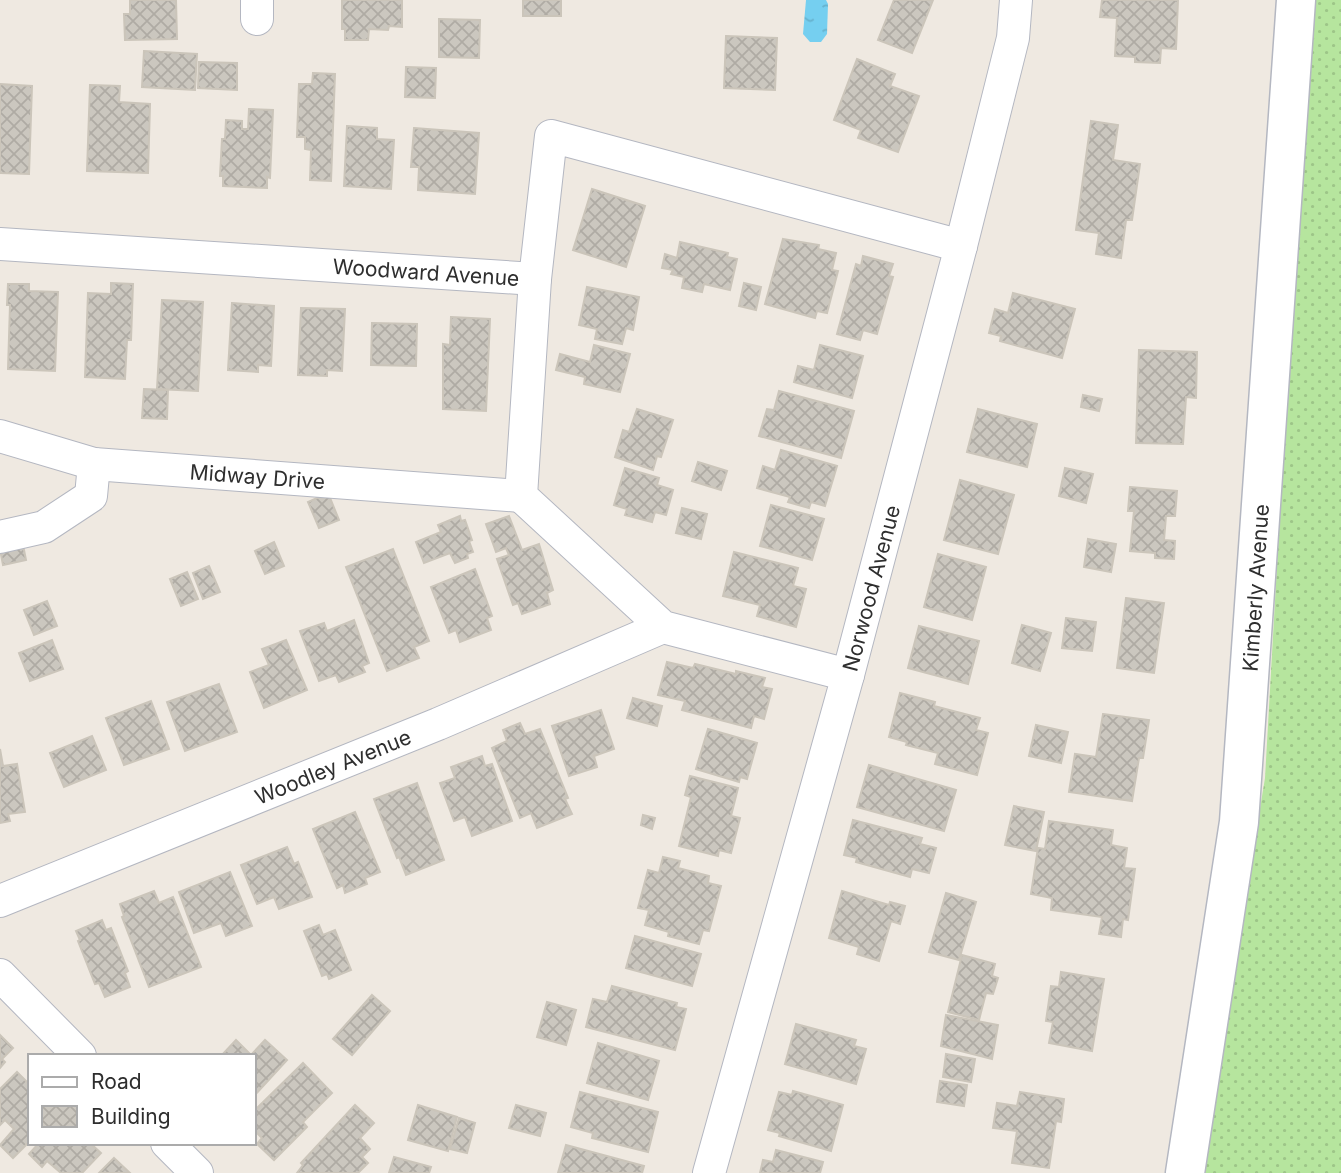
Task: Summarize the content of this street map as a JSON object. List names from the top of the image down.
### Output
{
  "streets": {
    "street": [
      "Woodward Avenue",
      "Midway Drive",
      "Norwood Avenue",
      "Kimberly Avenue",
      "Woodley Avenue"
    ]
  },
  "crossings": [
    ["Woodward Avenue", "Norwood Avenue"]
  ],
  "legend": ["Road", "Building"]
}
